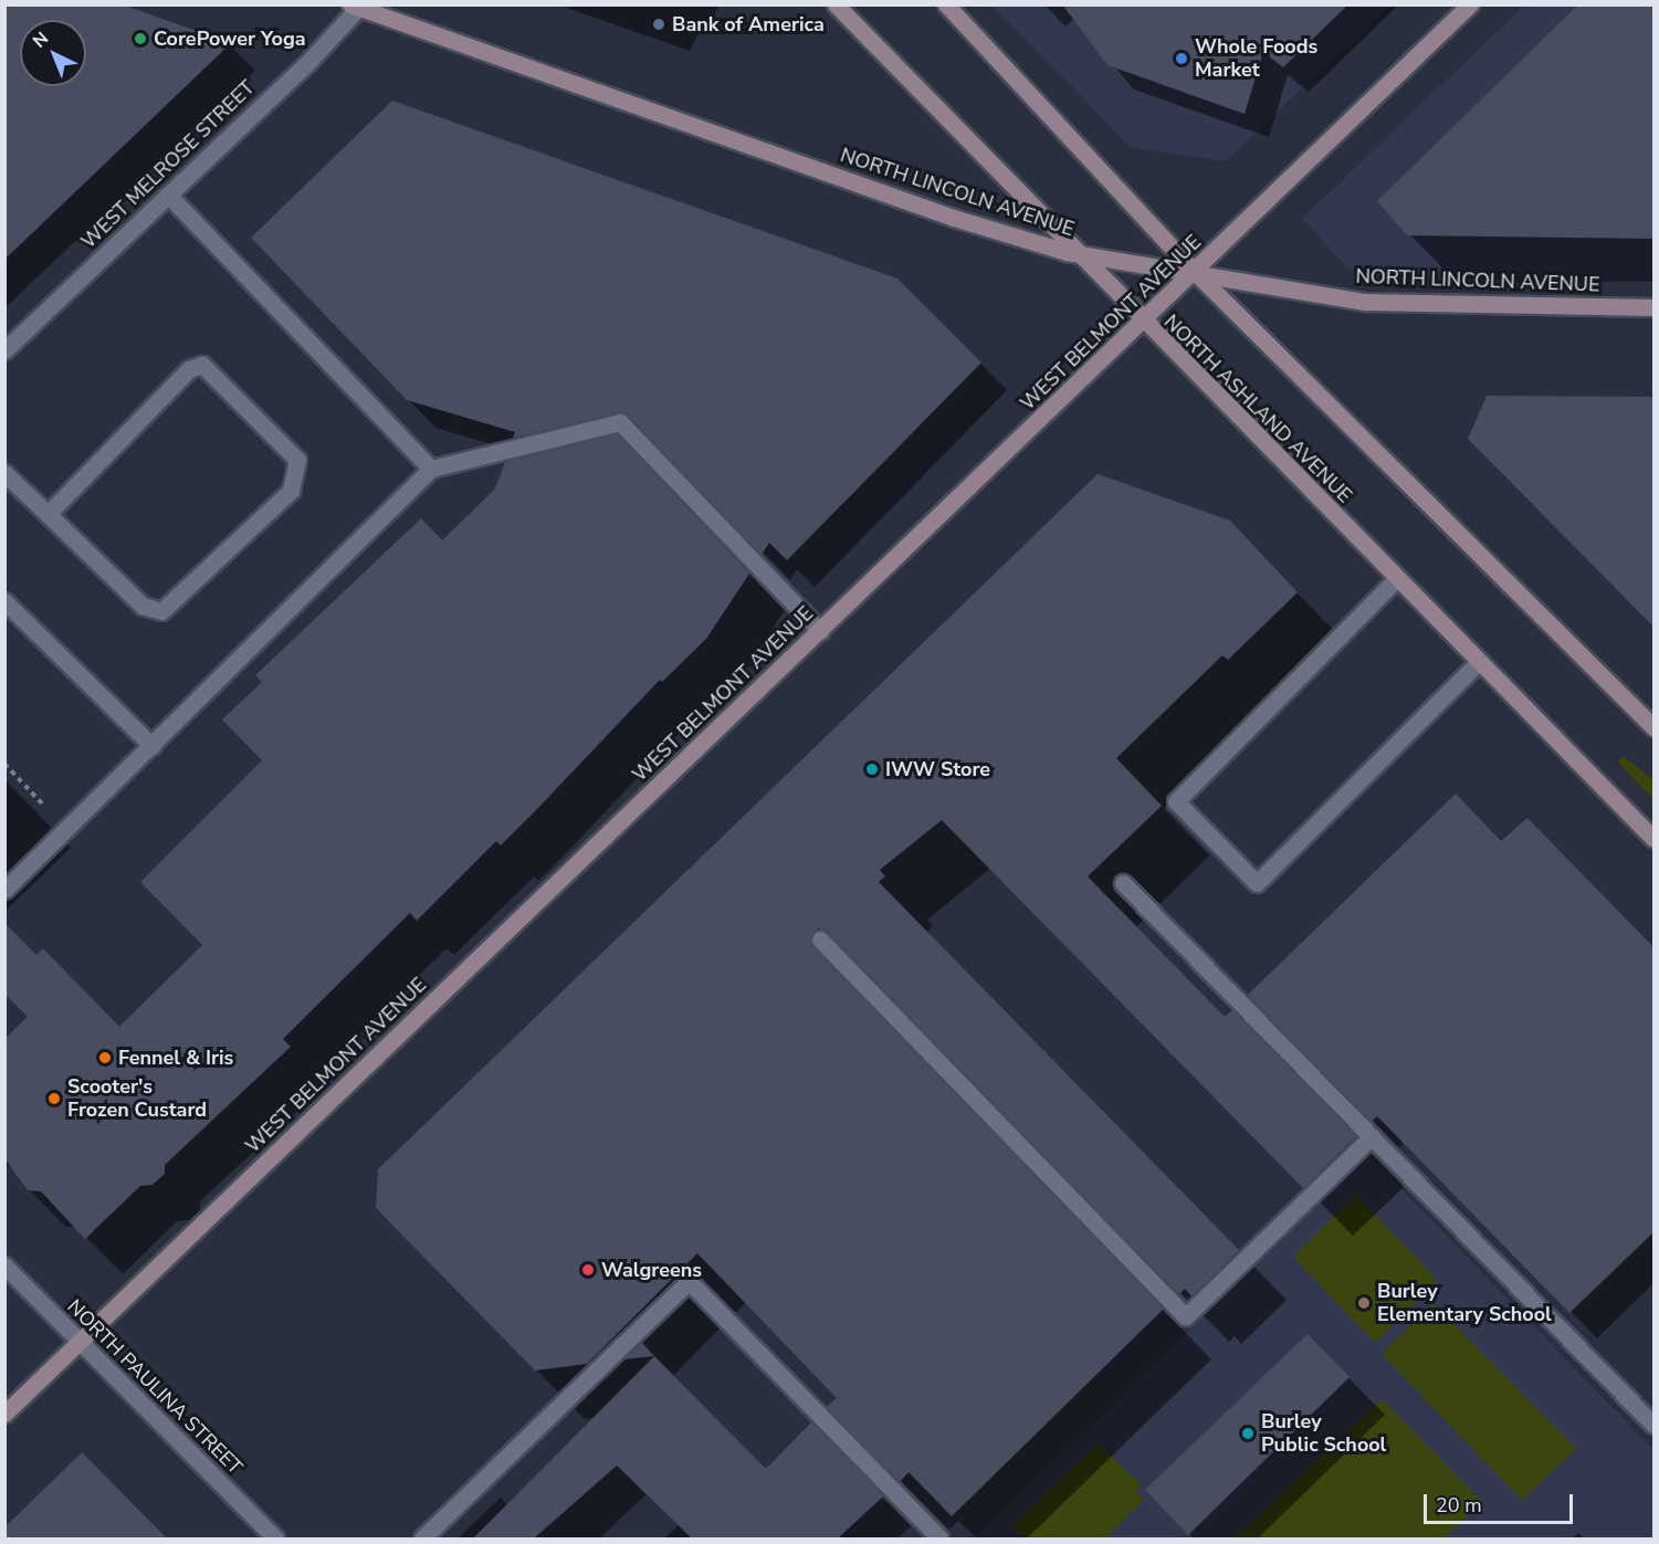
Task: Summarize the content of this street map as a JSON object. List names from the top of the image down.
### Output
{
  "streets": {
    "main road": ["NORTH LINCOLN AVENUE", "WEST BELMONT AVENUE", "NORTH ASHLAND AVENUE"],
    "street": ["WEST MELROSE STREET", "NORTH PAULINA STREET"]
  },
  "crossings": [
    ["WEST MELROSE STREET", "NORTH LINCOLN AVENUE"],
    ["NORTH LINCOLN AVENUE", "WEST BELMONT AVENUE"],
    ["NORTH LINCOLN AVENUE", "NORTH ASHLAND AVENUE"],
    ["WEST BELMONT AVENUE", "NORTH ASHLAND AVENUE"],
    ["WEST BELMONT AVENUE", "NORTH PAULINA STREET"]
  ],
  "places": [
    "Bank of America",
    "CorePower Yoga",
    "Whole Foods Market",
    "IWW Store",
    "Fennel & Iris",
    "Scooter's Frozen Custard",
    "Walgreens",
    "Burley Elementary School",
    "Burley Public School"
  ],
  "scale_bar": "20 m",
  "north": "top left"
}
